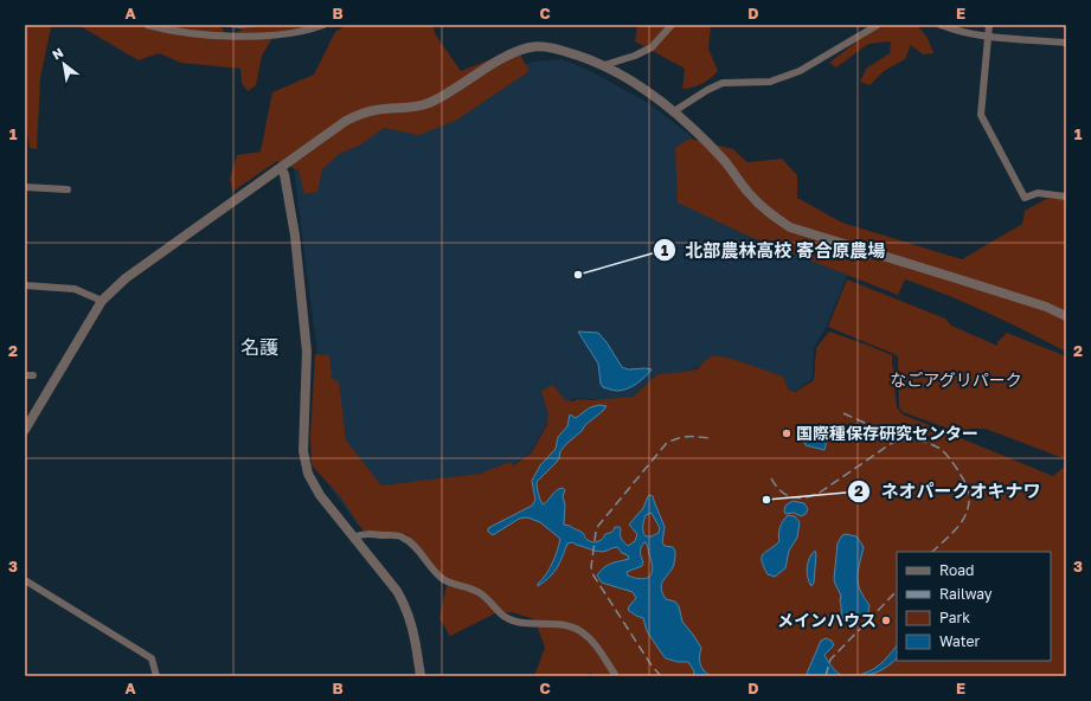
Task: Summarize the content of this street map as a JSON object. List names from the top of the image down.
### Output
{
  "districts": ["名護"],
  "parks": ["なごアグリパーク"],
  "places": [
    "北部農林高校 寄合原農場",
    "国際種保存研究センター",
    "ネオパークオキナワ",
    "メインハウス"
  ],
  "legend": [
    "Road",
    "Railway",
    "Park",
    "Water"
  ],
  "north": "top left",
  "grid": {
    "columns": [
      "A",
      "B",
      "C",
      "D",
      "E"
    ],
    "rows": ["1", "2", "3"]
  }
}
